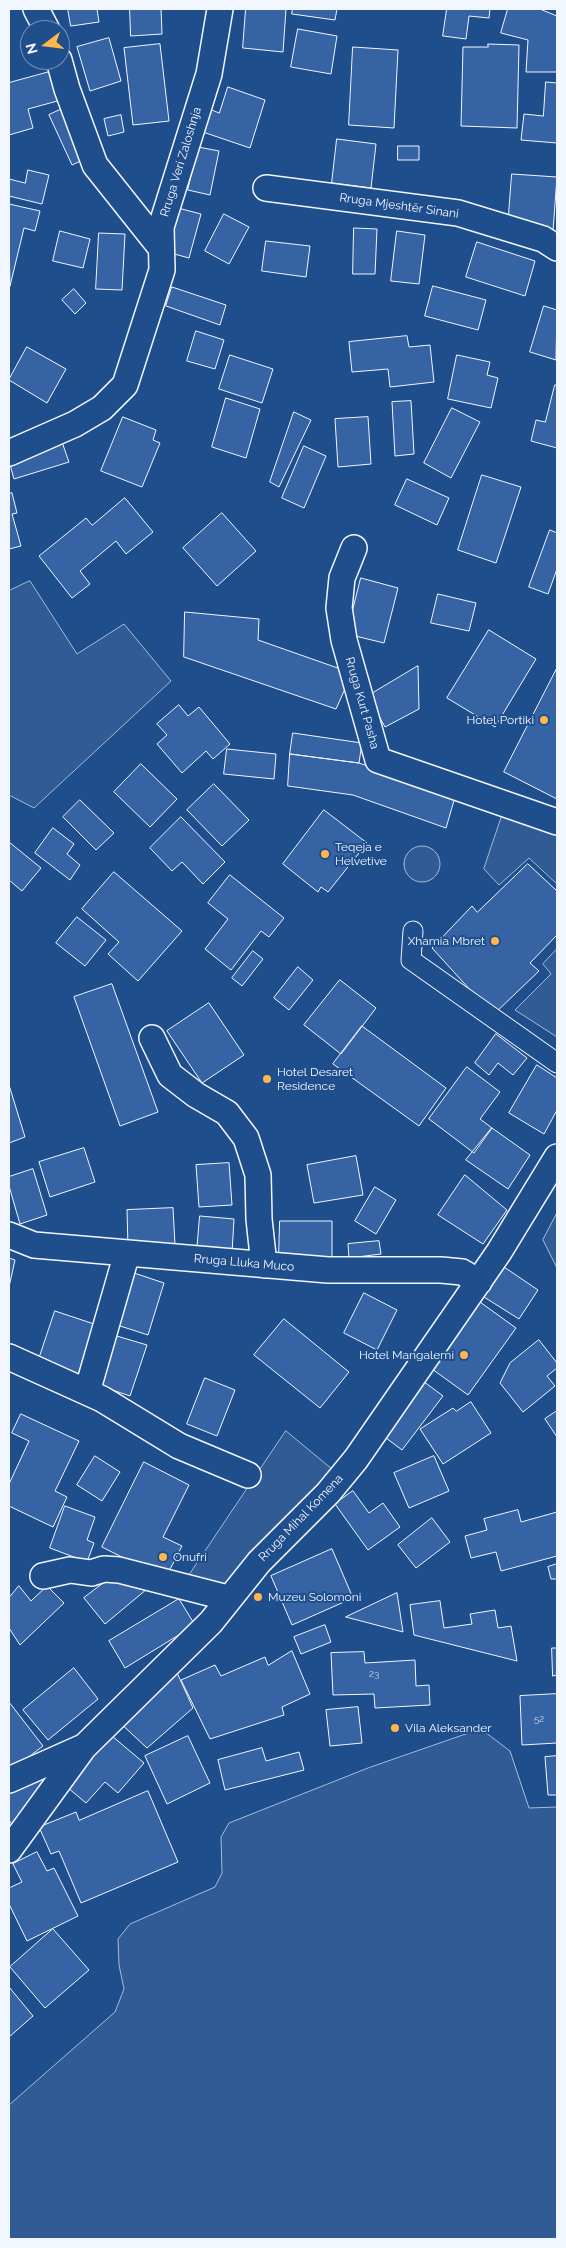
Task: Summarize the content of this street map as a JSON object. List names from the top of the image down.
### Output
{
  "streets": {
    "street": [
      "Rruga Veri Zaloshnja",
      "Rruga Mjeshtër Sinani",
      "Rruga Kurt Pasha",
      "Rruga Lluka Muco",
      "Rruga Mihal Komena"
    ]
  },
  "crossings": [
    ["Rruga Lluka Muco", "Rruga Mihal Komena"]
  ],
  "places": [
    "Hotel Portiki",
    "Teqeja e Helvetive",
    "Xhamia Mbret",
    "Hotel Desaret Residence",
    "Hotel Mangalemi",
    "Onufri",
    "Muzeu Solomoni",
    "Vila Aleksander"
  ],
  "house_numbers": ["23", "52"],
  "north": "left"
}
